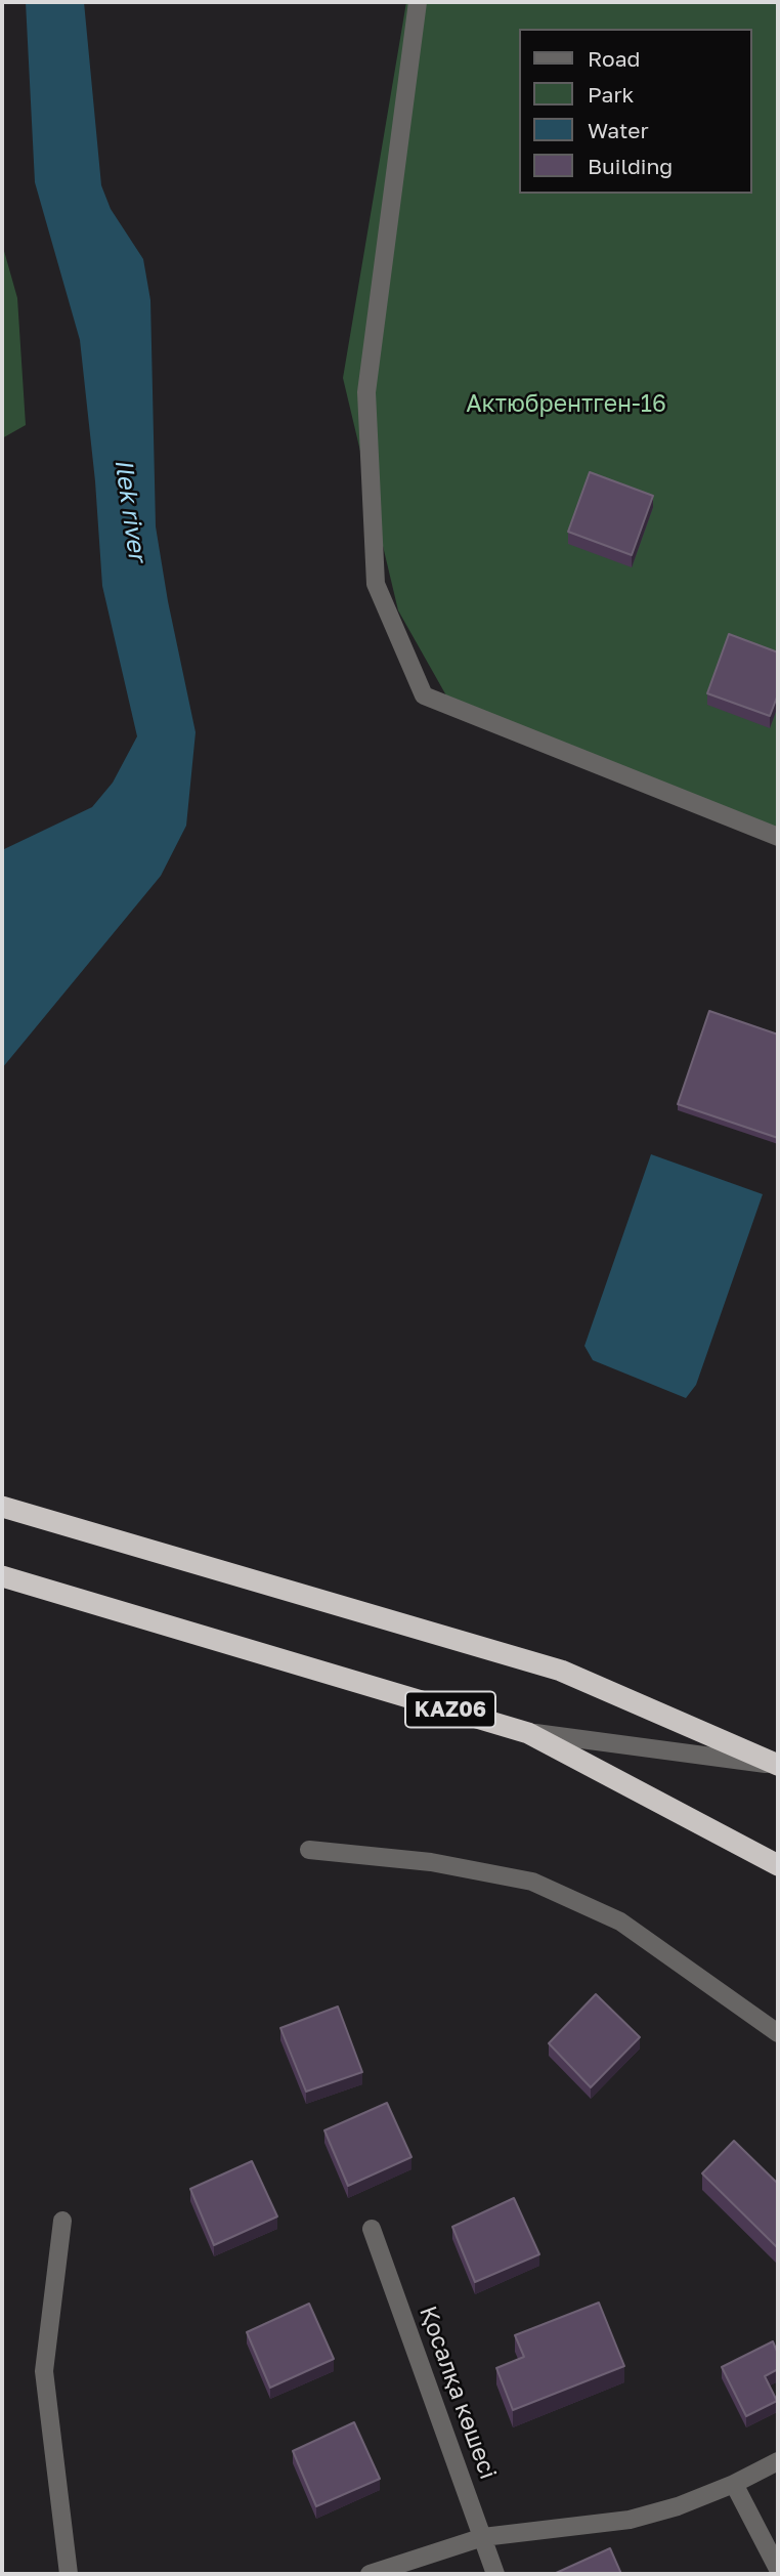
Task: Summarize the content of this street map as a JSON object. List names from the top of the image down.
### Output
{
  "streets": {
    "highway": ["KАZ06"],
    "street": ["Қосалқа көшесі"]
  },
  "water": ["Ilek river"],
  "parks": ["Актюбрентген-16"],
  "legend": [
    "Road",
    "Park",
    "Water",
    "Building"
  ]
}
